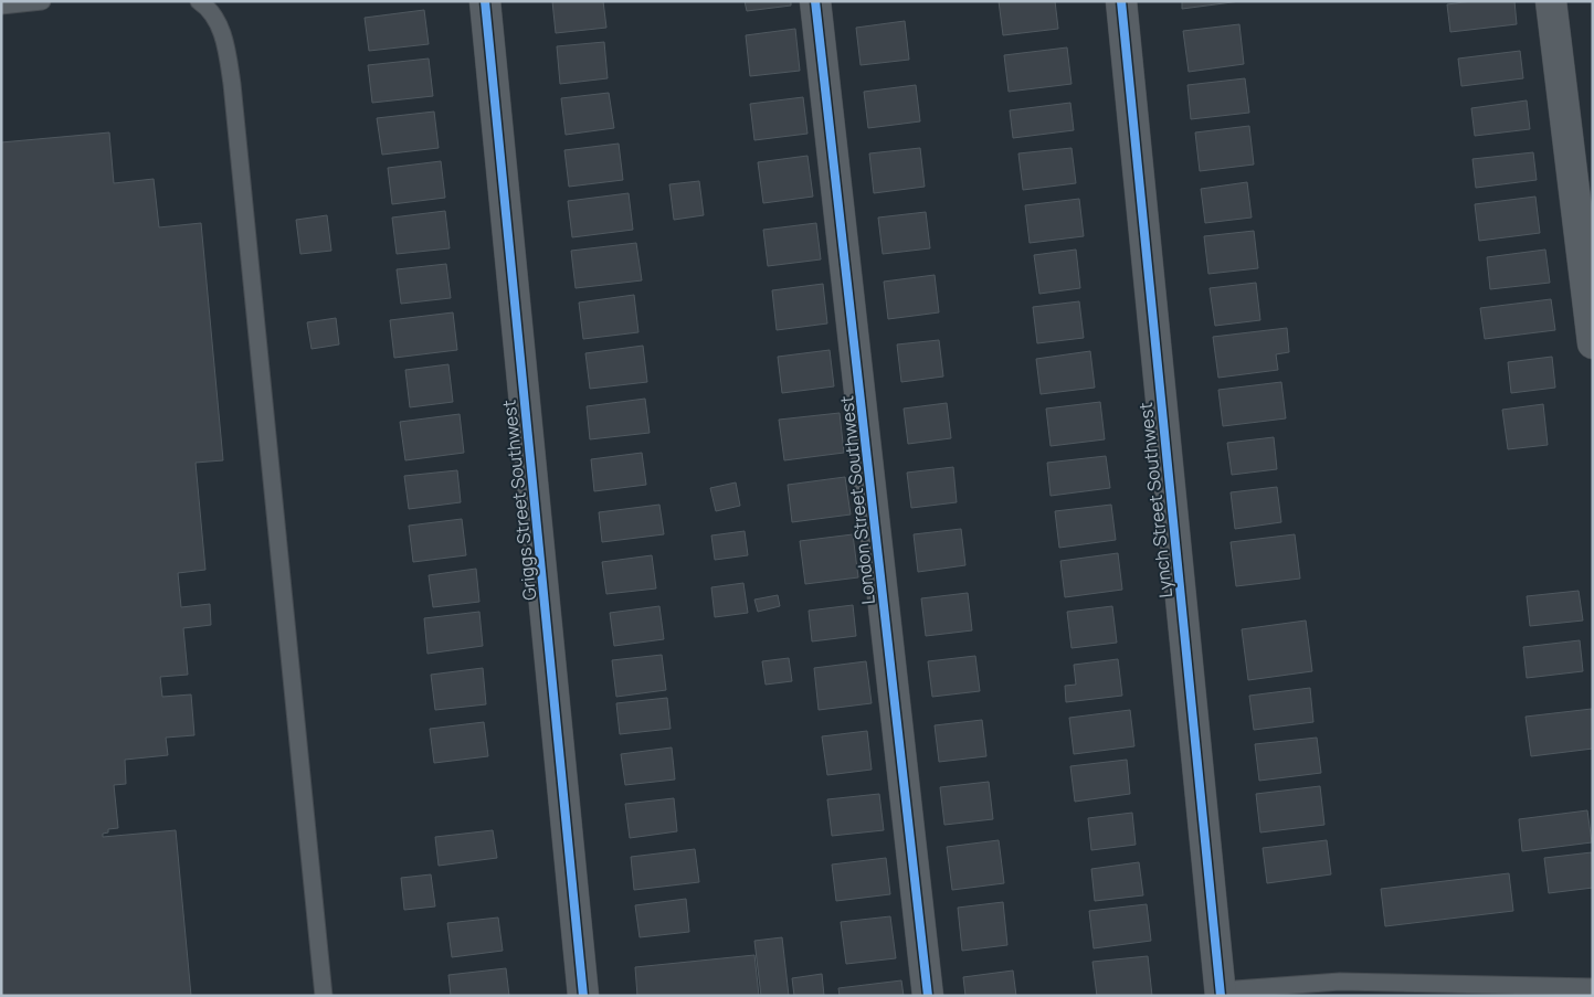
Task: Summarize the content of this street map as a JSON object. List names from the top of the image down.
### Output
{
  "streets": {
    "street": ["Griggs Street Southwest", "London Street Southwest", "Lynch Street Southwest"]
  }
}
